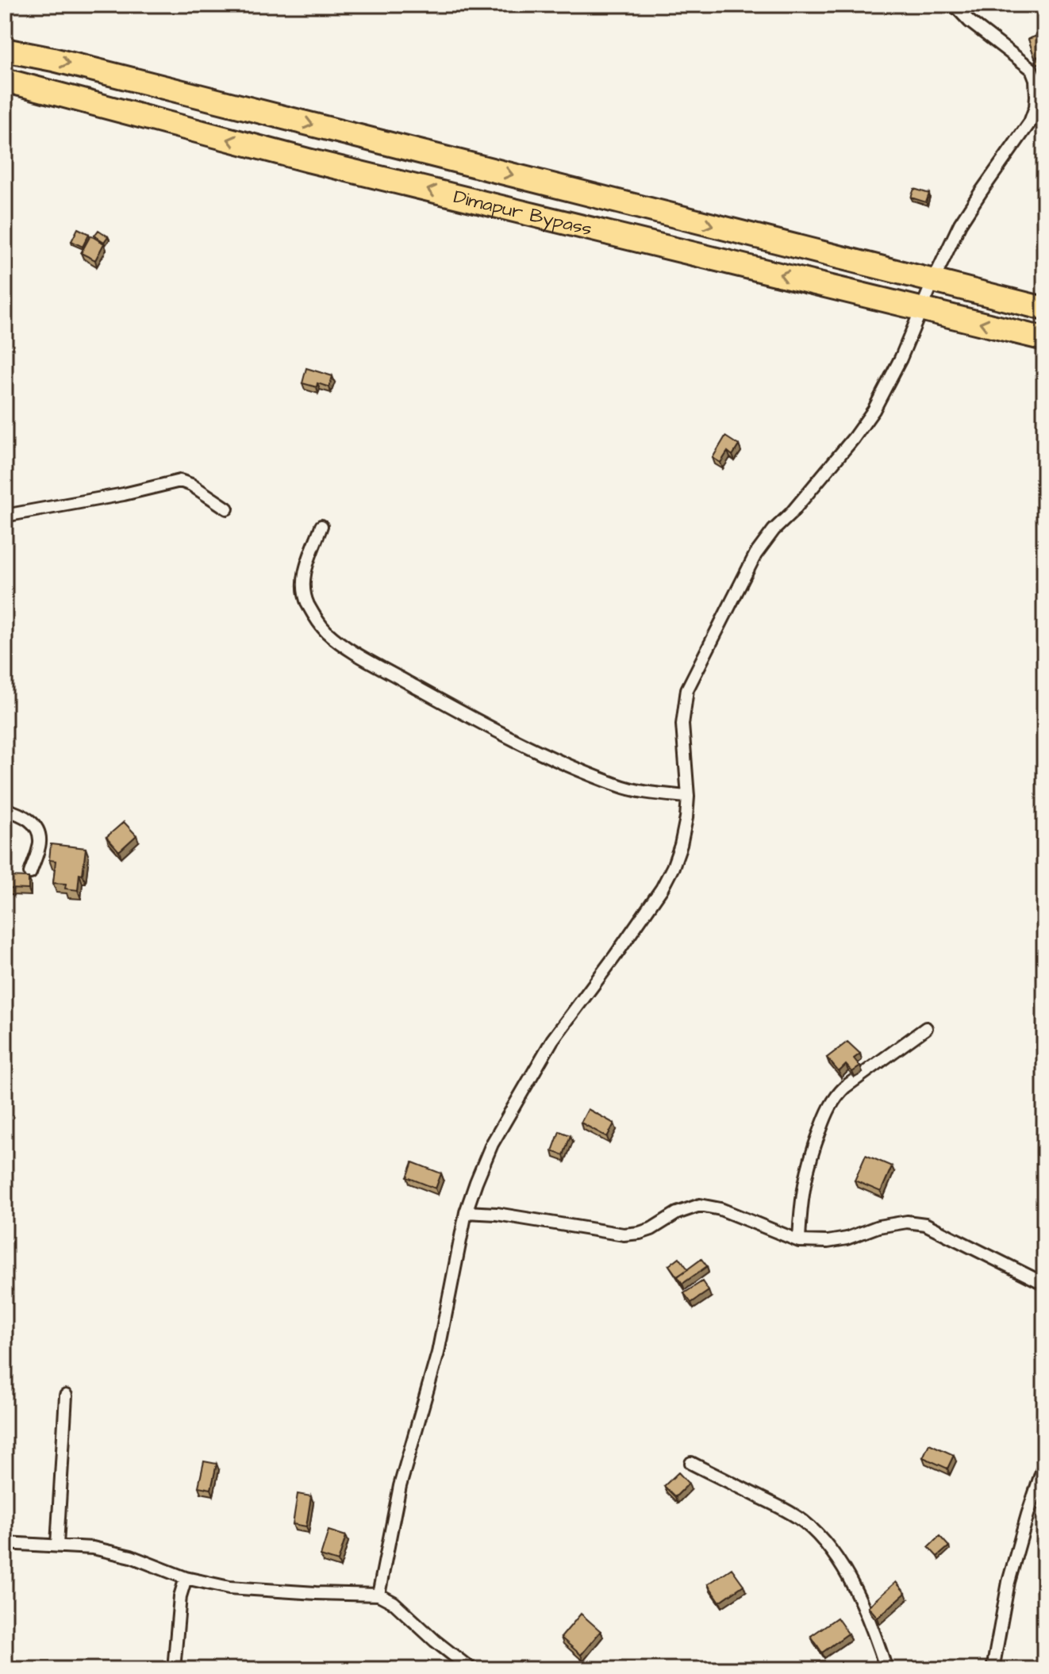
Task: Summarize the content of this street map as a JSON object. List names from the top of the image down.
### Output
{
  "streets": {
    "highway": ["Dimapur Bypass"]
  }
}
